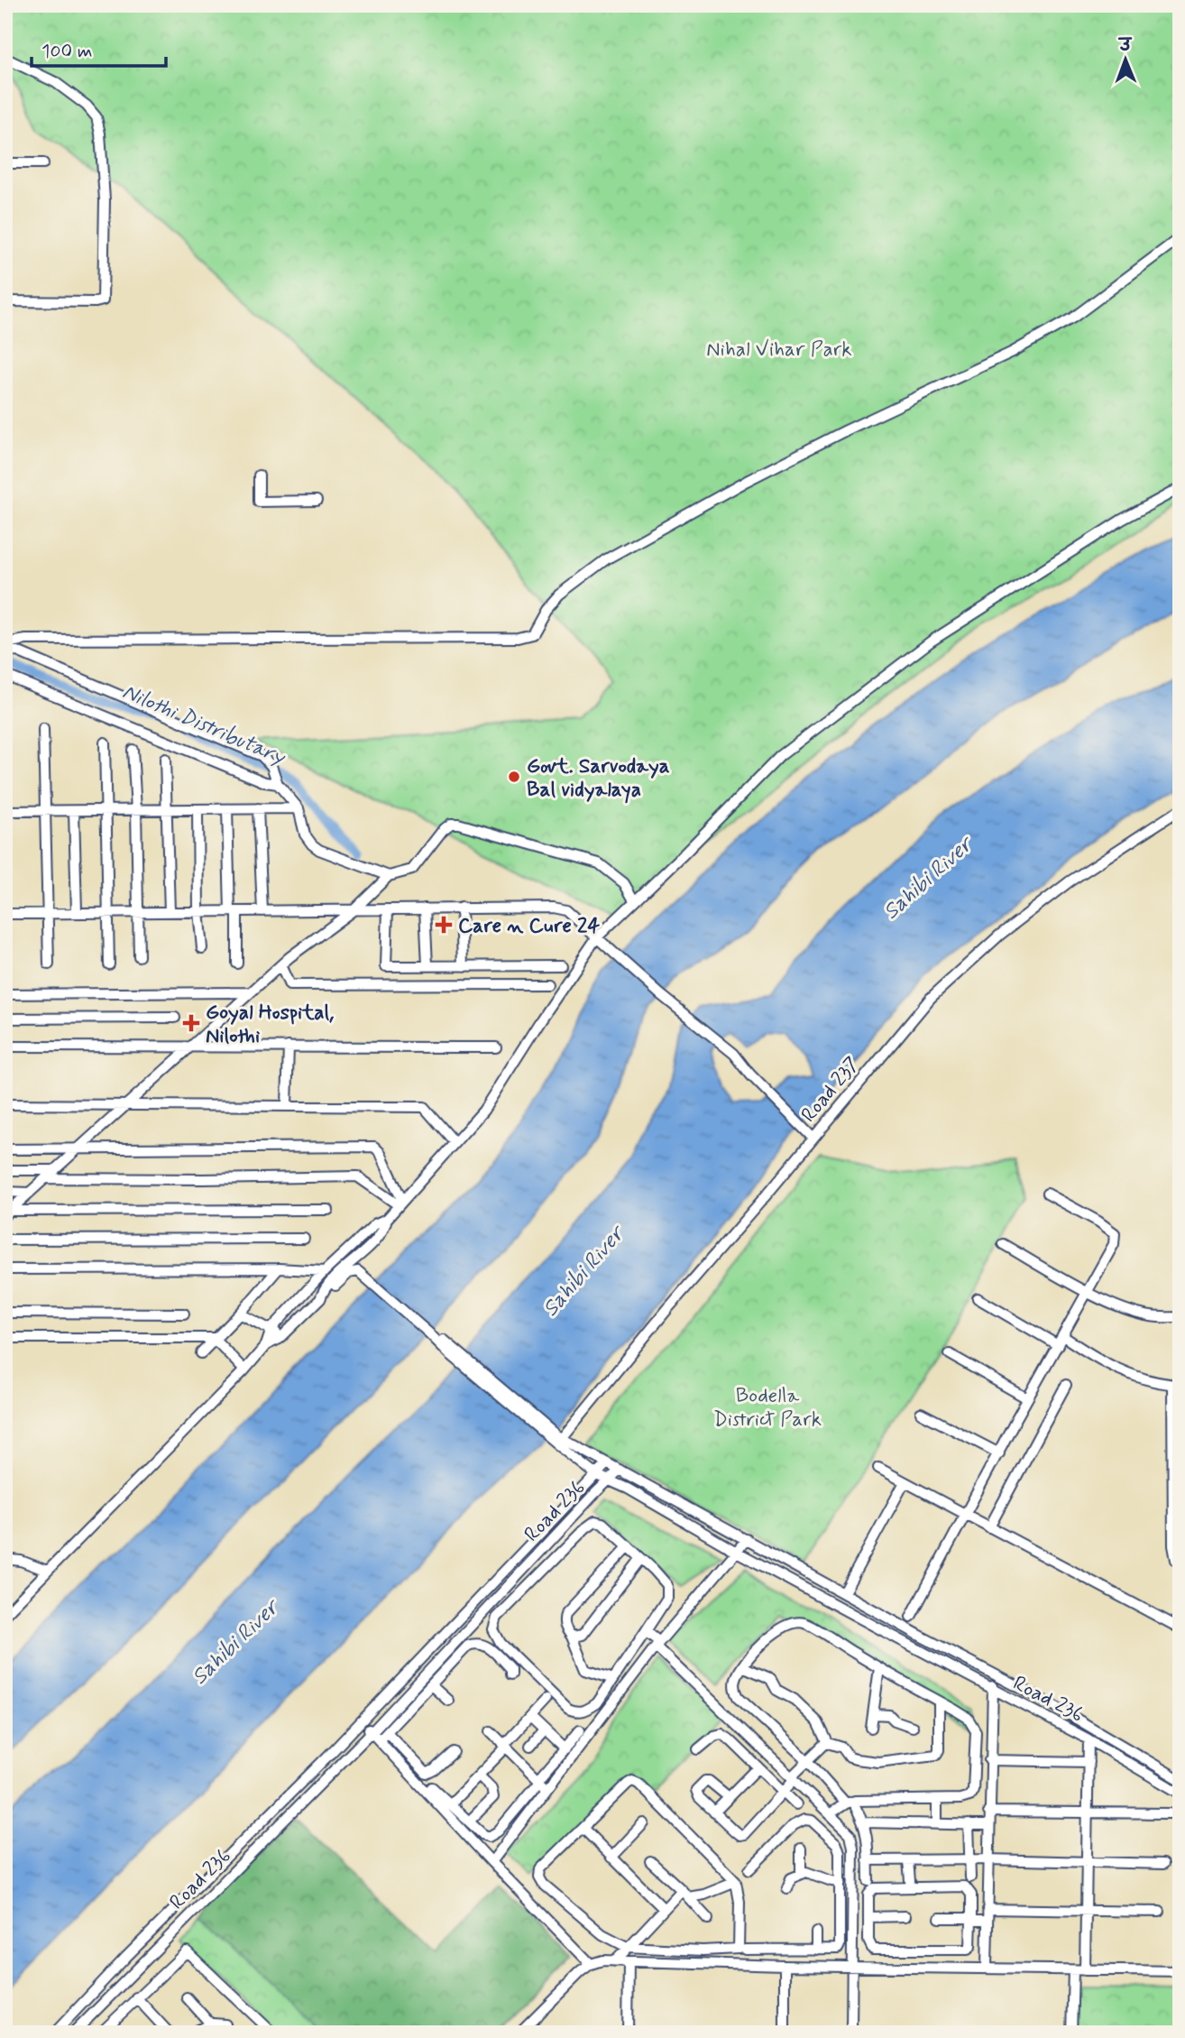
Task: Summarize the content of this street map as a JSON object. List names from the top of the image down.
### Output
{
  "streets": {
    "street": ["Road 237", "Road 236"]
  },
  "water": ["Nilothi Distributary", "Sahibi River"],
  "parks": ["Nihal Vihar Park", "Bodella District Park"],
  "places": {
    "other": ["Govt. Sarvodaya Bal vidyalaya"],
    "health": ["Care n Cure 24", "Goyal Hospital, Nilothi"]
  },
  "scale_bar": "100 m",
  "north": "top"
}
